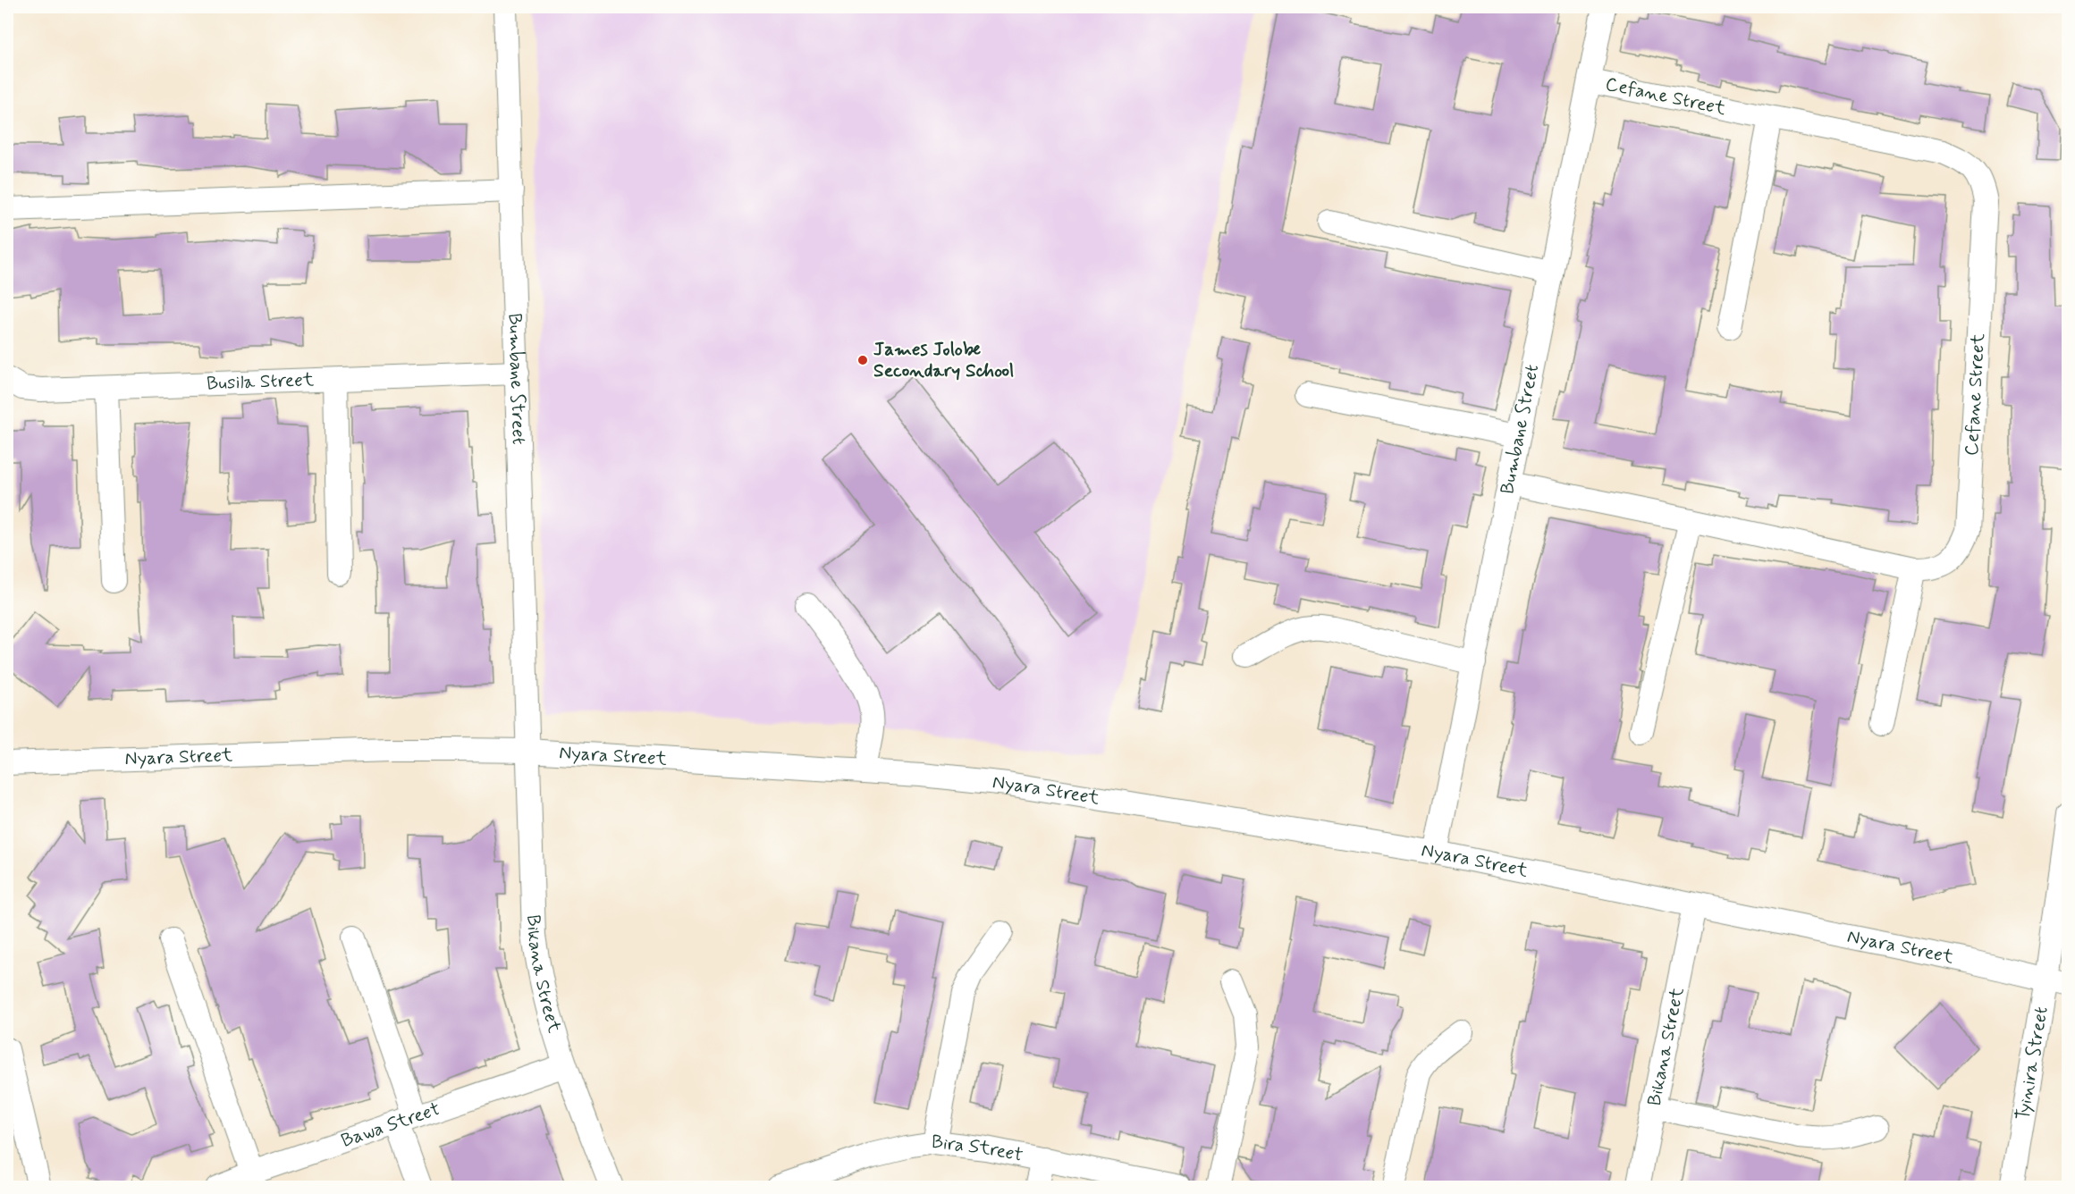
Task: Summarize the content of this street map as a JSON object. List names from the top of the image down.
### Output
{
  "streets": {
    "street": [
      "Cefane Street",
      "Bumbane Street",
      "Busila Street",
      "Nyara Street",
      "Bikana Street",
      "Tyinira Street",
      "Bawa Street",
      "Bira Street"
    ]
  },
  "crossings": [
    ["Cefane Street", "Bumbane Street"],
    ["Bumbane Street", "Busila Street"],
    ["Bumbane Street", "Nyara Street"],
    ["Bumbane Street", "Bikana Street"],
    ["Nyara Street", "Bikana Street"],
    ["Nyara Street", "Tyinira Street"],
    ["Bikana Street", "Bawa Street"]
  ],
  "places": ["James Jolobe Secondary School"]
}
